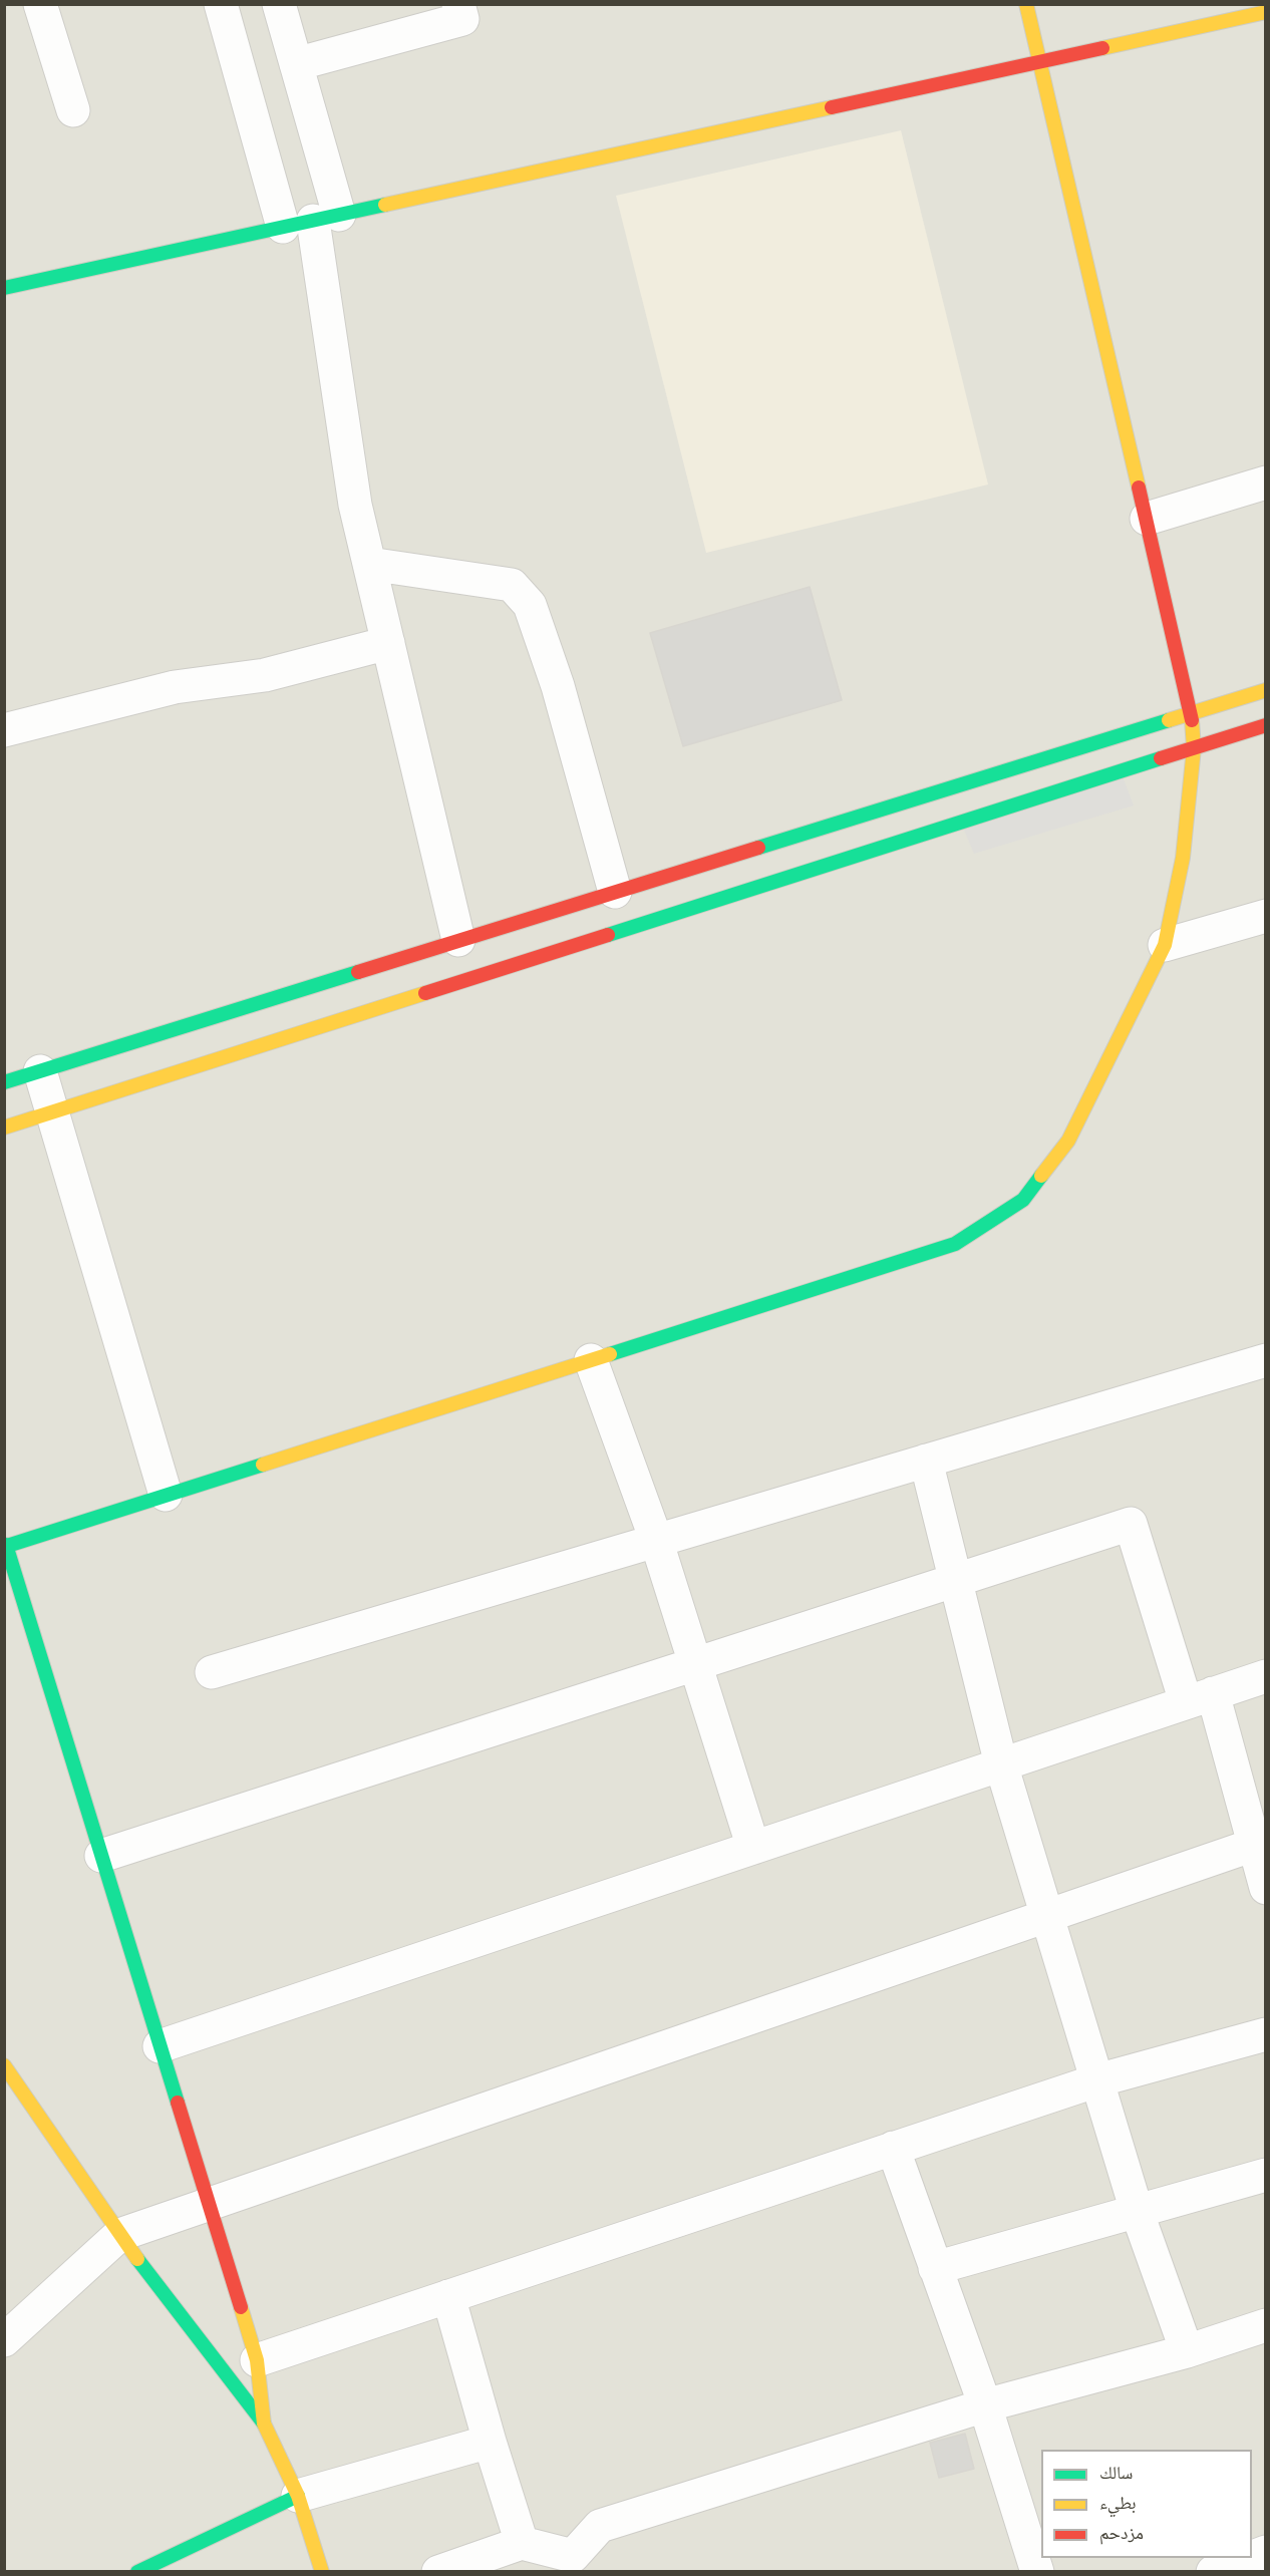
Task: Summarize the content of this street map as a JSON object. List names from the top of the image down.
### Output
{
  "legend": ["سالك", "بطيء", "مزدحم"]
}
